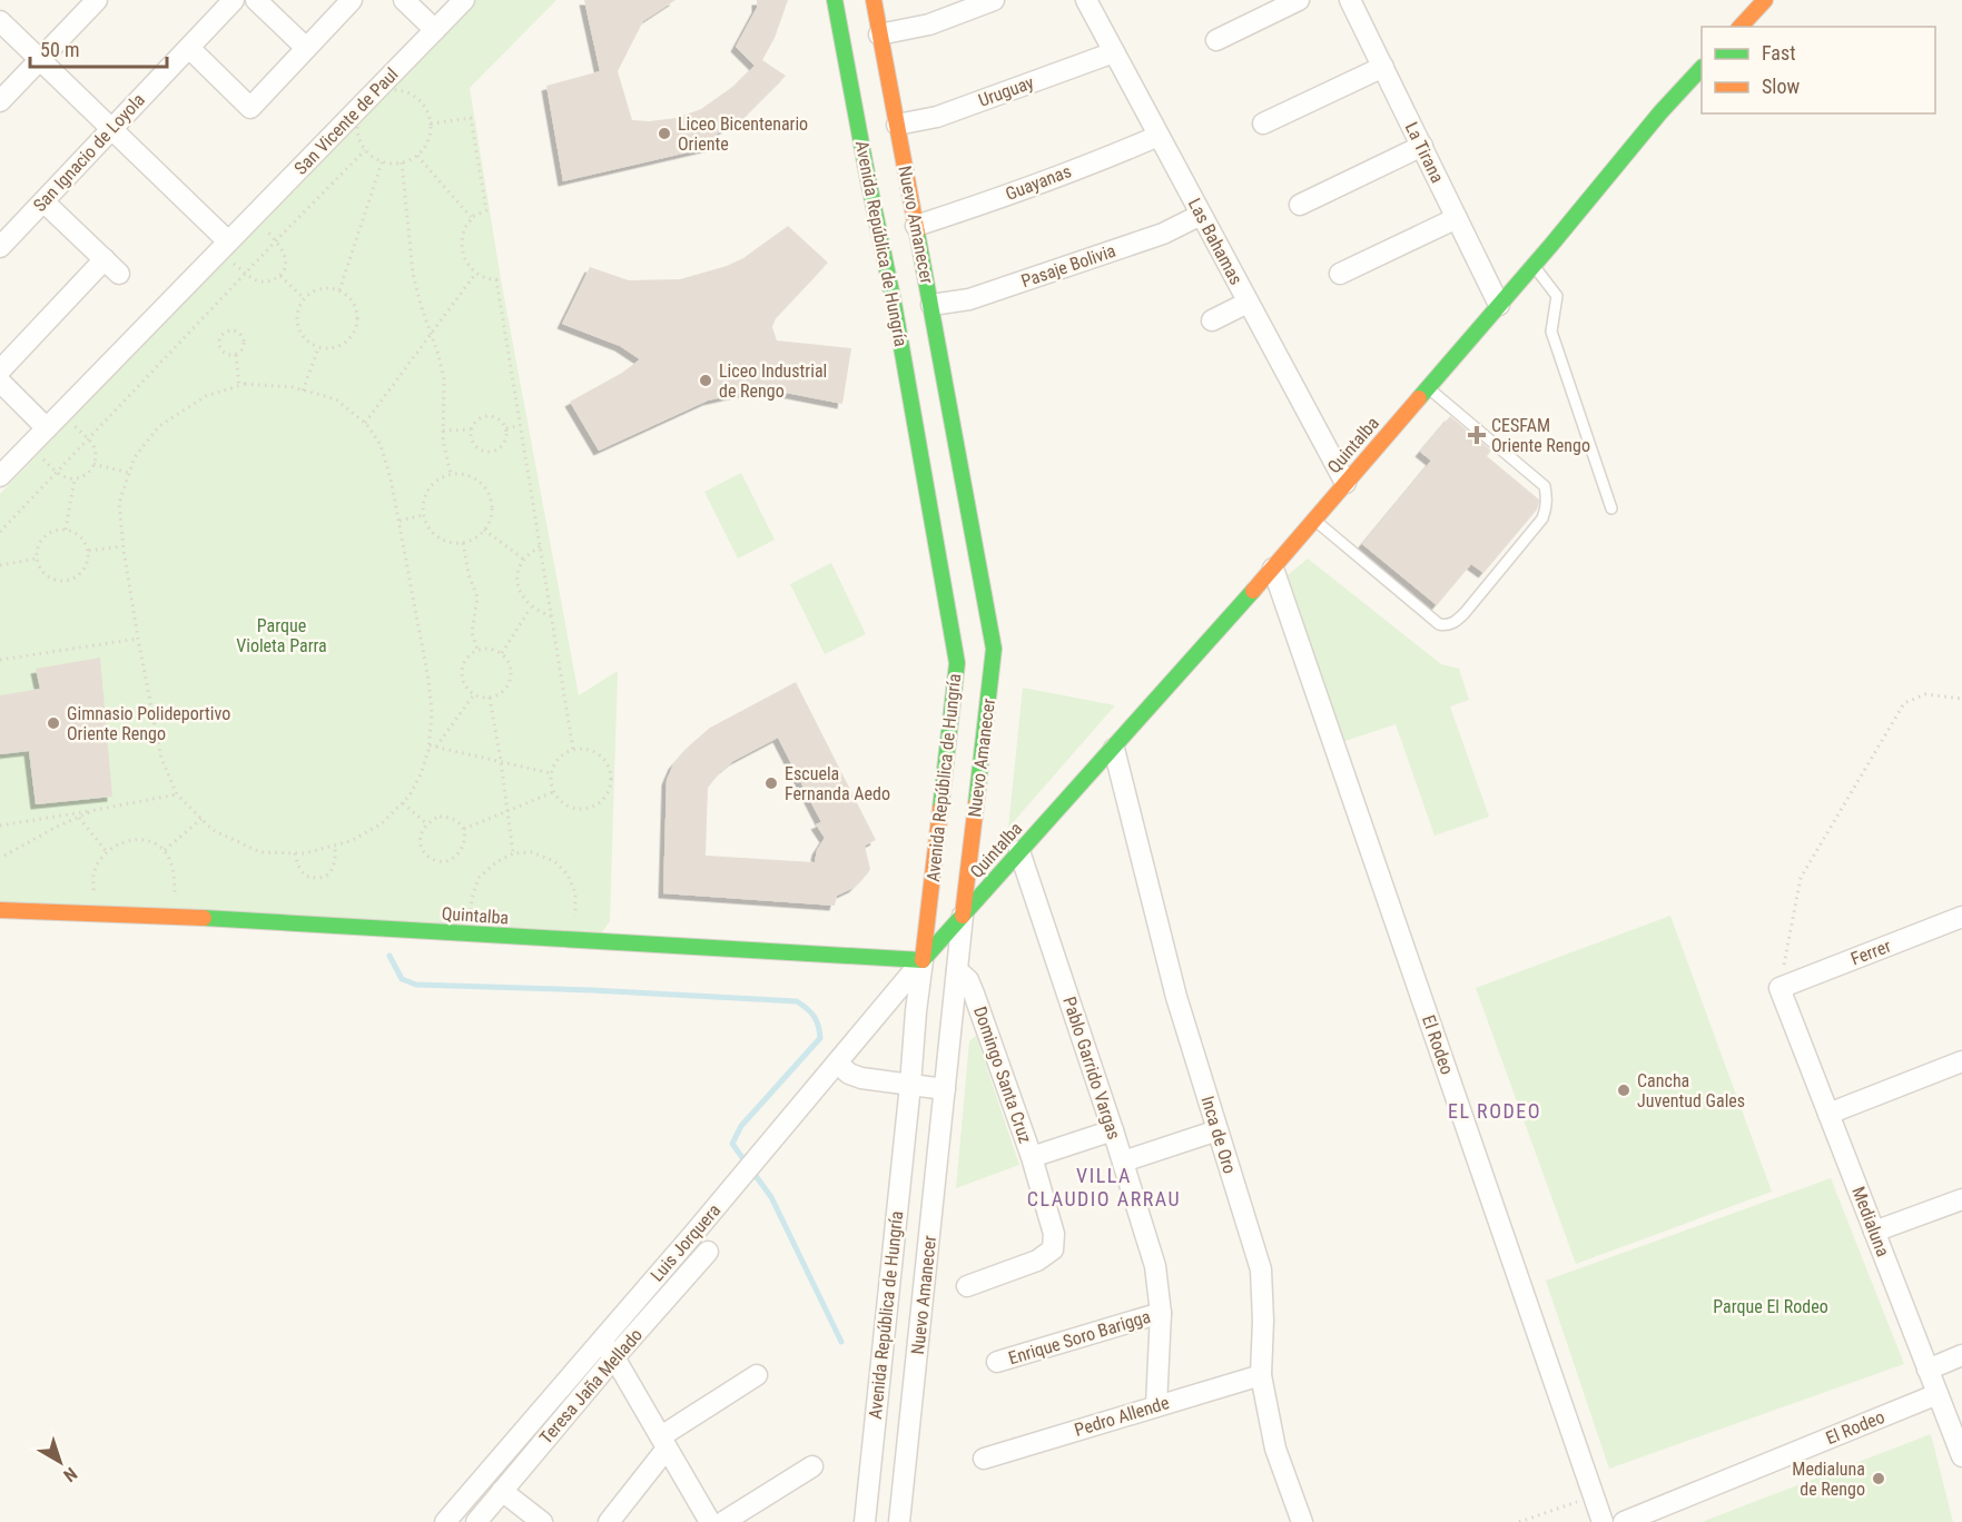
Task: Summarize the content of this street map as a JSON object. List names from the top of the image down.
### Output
{
  "streets": {
    "street": [
      "Uruguay",
      "San Vicente de Paul",
      "San Ignacio de Loyola",
      "La Tirana",
      "Guayanas",
      "Nuevo Amanecer",
      "Las Bahamas",
      "Avenida República de Hungría",
      "Pasaje Bolivia",
      "Quintalba",
      "Ferrer",
      "El Rodeo",
      "Pablo Garrido Vargas",
      "Domingo Santa Cruz",
      "Inca de Oro",
      "Medialuna",
      "Luis Jorquera",
      "Enrique Soro Barigga",
      "Teresa Jaña Mellado",
      "Pedro Allende"
    ]
  },
  "crossings": [
    ["Uruguay", "Nuevo Amanecer"],
    ["Uruguay", "Las Bahamas"],
    ["La Tirana", "Quintalba"],
    ["Guayanas", "Nuevo Amanecer"],
    ["Guayanas", "Las Bahamas"],
    ["Guayanas", "Avenida República de Hungría"],
    ["Nuevo Amanecer", "Avenida República de Hungría"],
    ["Nuevo Amanecer", "Pasaje Bolivia"],
    ["Nuevo Amanecer", "Quintalba"],
    ["Nuevo Amanecer", "Domingo Santa Cruz"],
    ["Las Bahamas", "Pasaje Bolivia"],
    ["Las Bahamas", "Quintalba"],
    ["Avenida República de Hungría", "Quintalba"],
    ["Avenida República de Hungría", "Luis Jorquera"],
    ["Quintalba", "El Rodeo"],
    ["Quintalba", "Pablo Garrido Vargas"],
    ["Quintalba", "Inca de Oro"],
    ["Quintalba", "Luis Jorquera"],
    ["Ferrer", "Medialuna"],
    ["El Rodeo", "Medialuna"],
    ["Pablo Garrido Vargas", "Enrique Soro Barigga"],
    ["Pablo Garrido Vargas", "Pedro Allende"],
    ["Inca de Oro", "Pedro Allende"]
  ],
  "districts": ["EL RODEO", "VILLA CLAUDIO ARRAU"],
  "parks": ["Parque Violeta Parra", "Parque El Rodeo"],
  "places": {
    "other": [
      "Liceo Bicentenario Oriente",
      "Liceo Industrial de Rengo",
      "Gimnasio Polideportivo Oriente Rengo",
      "Escuela Fernanda Aedo",
      "Cancha Juventud Gales",
      "Medialuna de Rengo"
    ],
    "health": ["CESFAM Oriente Rengo"]
  },
  "legend": ["Fast", "Slow"],
  "scale_bar": "50 m",
  "north": "bottom right"
}
